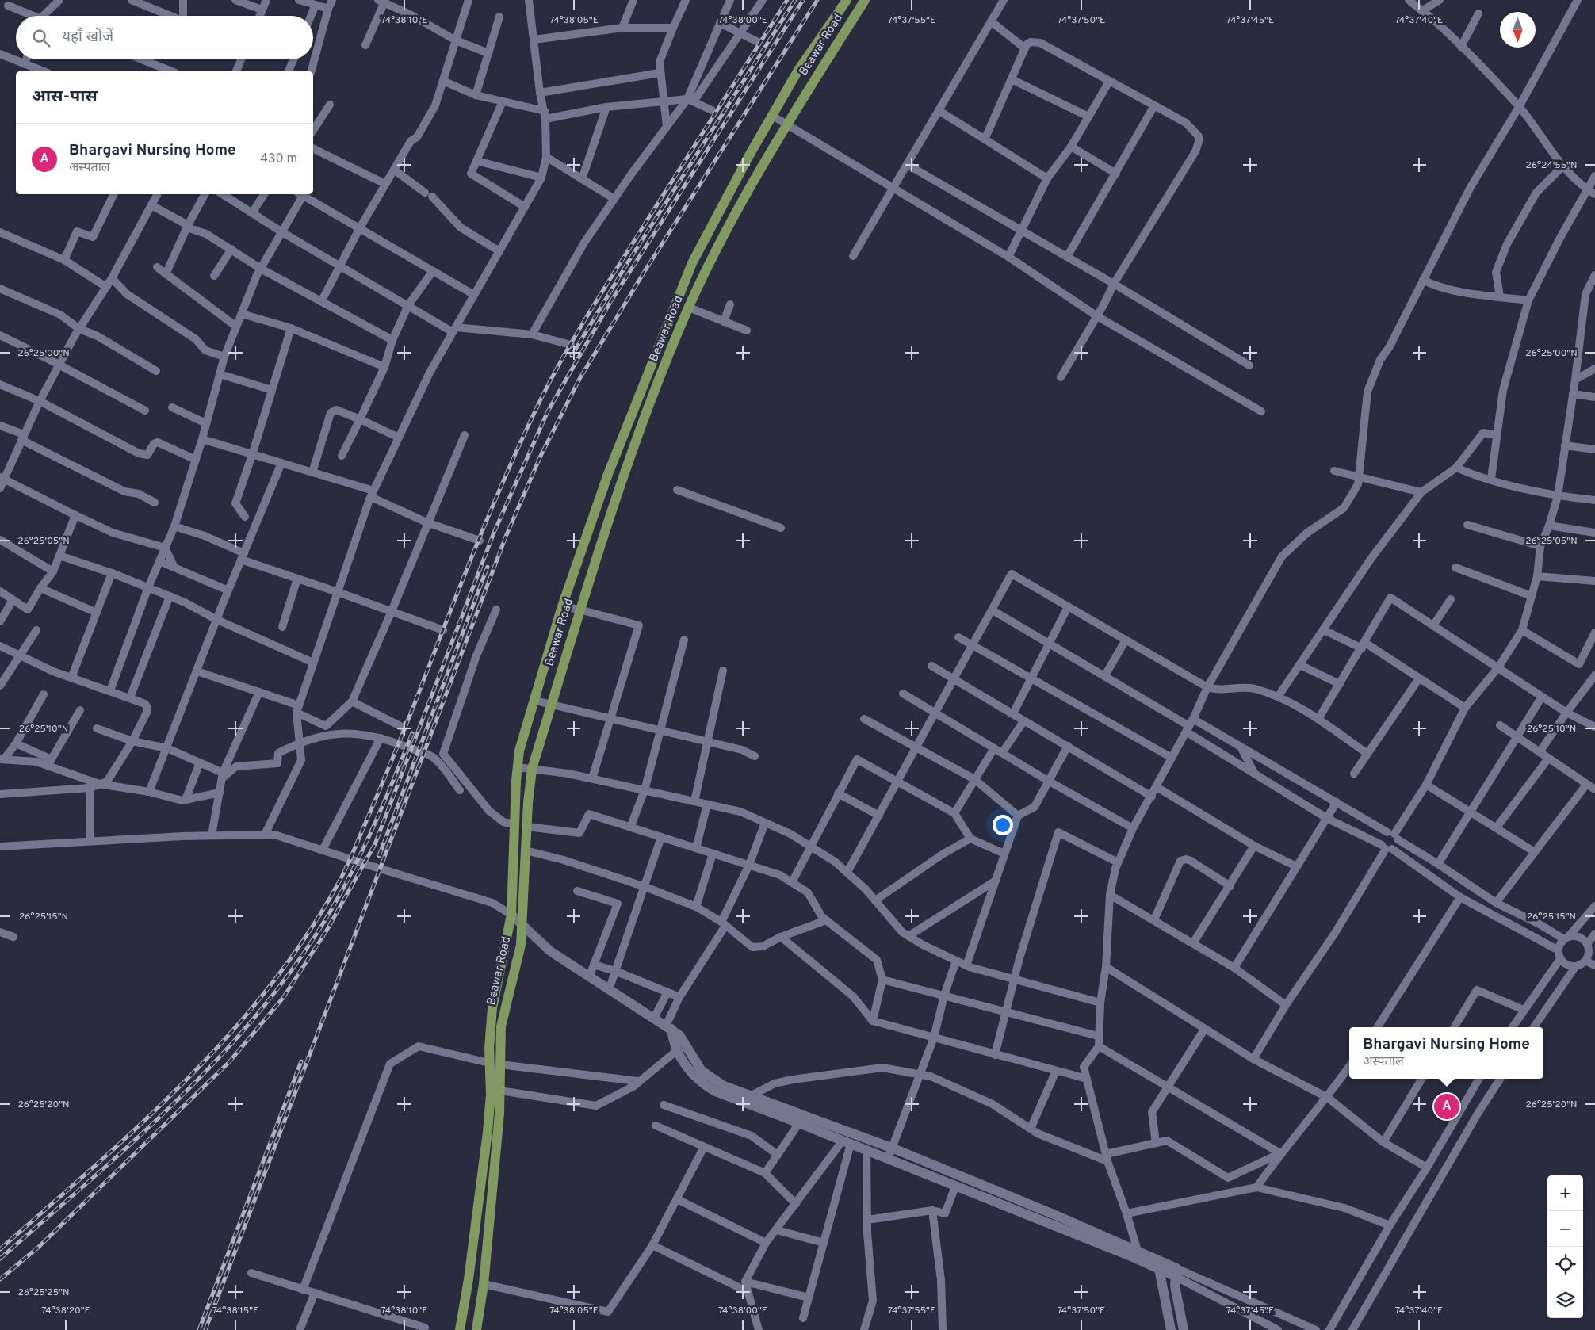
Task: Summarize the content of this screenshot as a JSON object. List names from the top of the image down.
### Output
{
  "streets": {
    "main road": ["Beawar Road"]
  },
  "north": "bottom",
  "page": {
    "search": "यहाँ खोजें",
    "heading": "आस-पास",
    "list": [
      {
        "mark": "A",
        "name": "Bhargavi Nursing Home",
        "note": "अस्पताल",
        "value": "430 m"
      }
    ],
    "popup": ["Bhargavi Nursing Home", "अस्पताल"],
    "pins": "A",
    "map_buttons": ["+", "−"]
  },
  "coordinates": [
    "74°38'10\"E",
    "74°38'05\"E",
    "74°38'00\"E",
    "74°37'55\"E",
    "74°37'50\"E",
    "74°37'45\"E",
    "74°37'40\"E",
    "26°24'55\"N",
    "26°25'00\"N",
    "26°25'05\"N",
    "26°25'10\"N",
    "26°25'15\"N",
    "26°25'20\"N",
    "26°25'25\"N",
    "74°38'20\"E",
    "74°38'15\"E"
  ]
}
